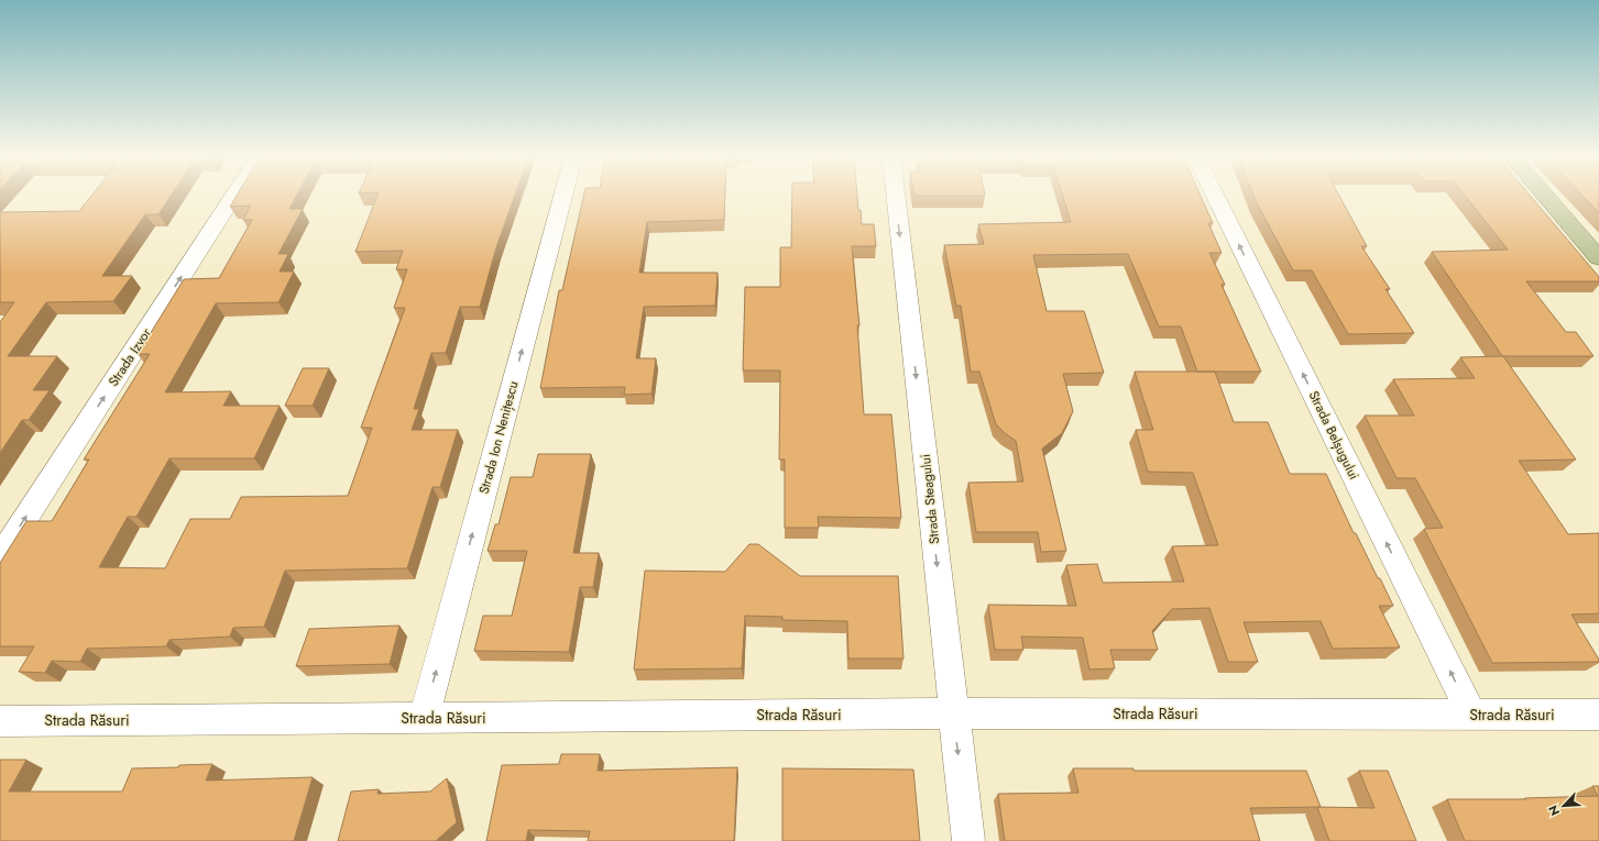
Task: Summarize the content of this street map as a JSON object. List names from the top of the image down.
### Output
{
  "streets": {
    "street": [
      "Strada Izvor",
      "Strada Belșugului",
      "Strada Ion Nenițescu",
      "Strada Steagului",
      "Strada Răsuri"
    ]
  },
  "crossings": [
    ["Strada Belșugului", "Strada Răsuri"],
    ["Strada Ion Nenițescu", "Strada Răsuri"],
    ["Strada Steagului", "Strada Răsuri"]
  ],
  "one_way": [
    "Strada Izvor",
    "Strada Belșugului",
    "Strada Ion Nenițescu",
    "Strada Steagului"
  ],
  "north": "bottom left"
}
